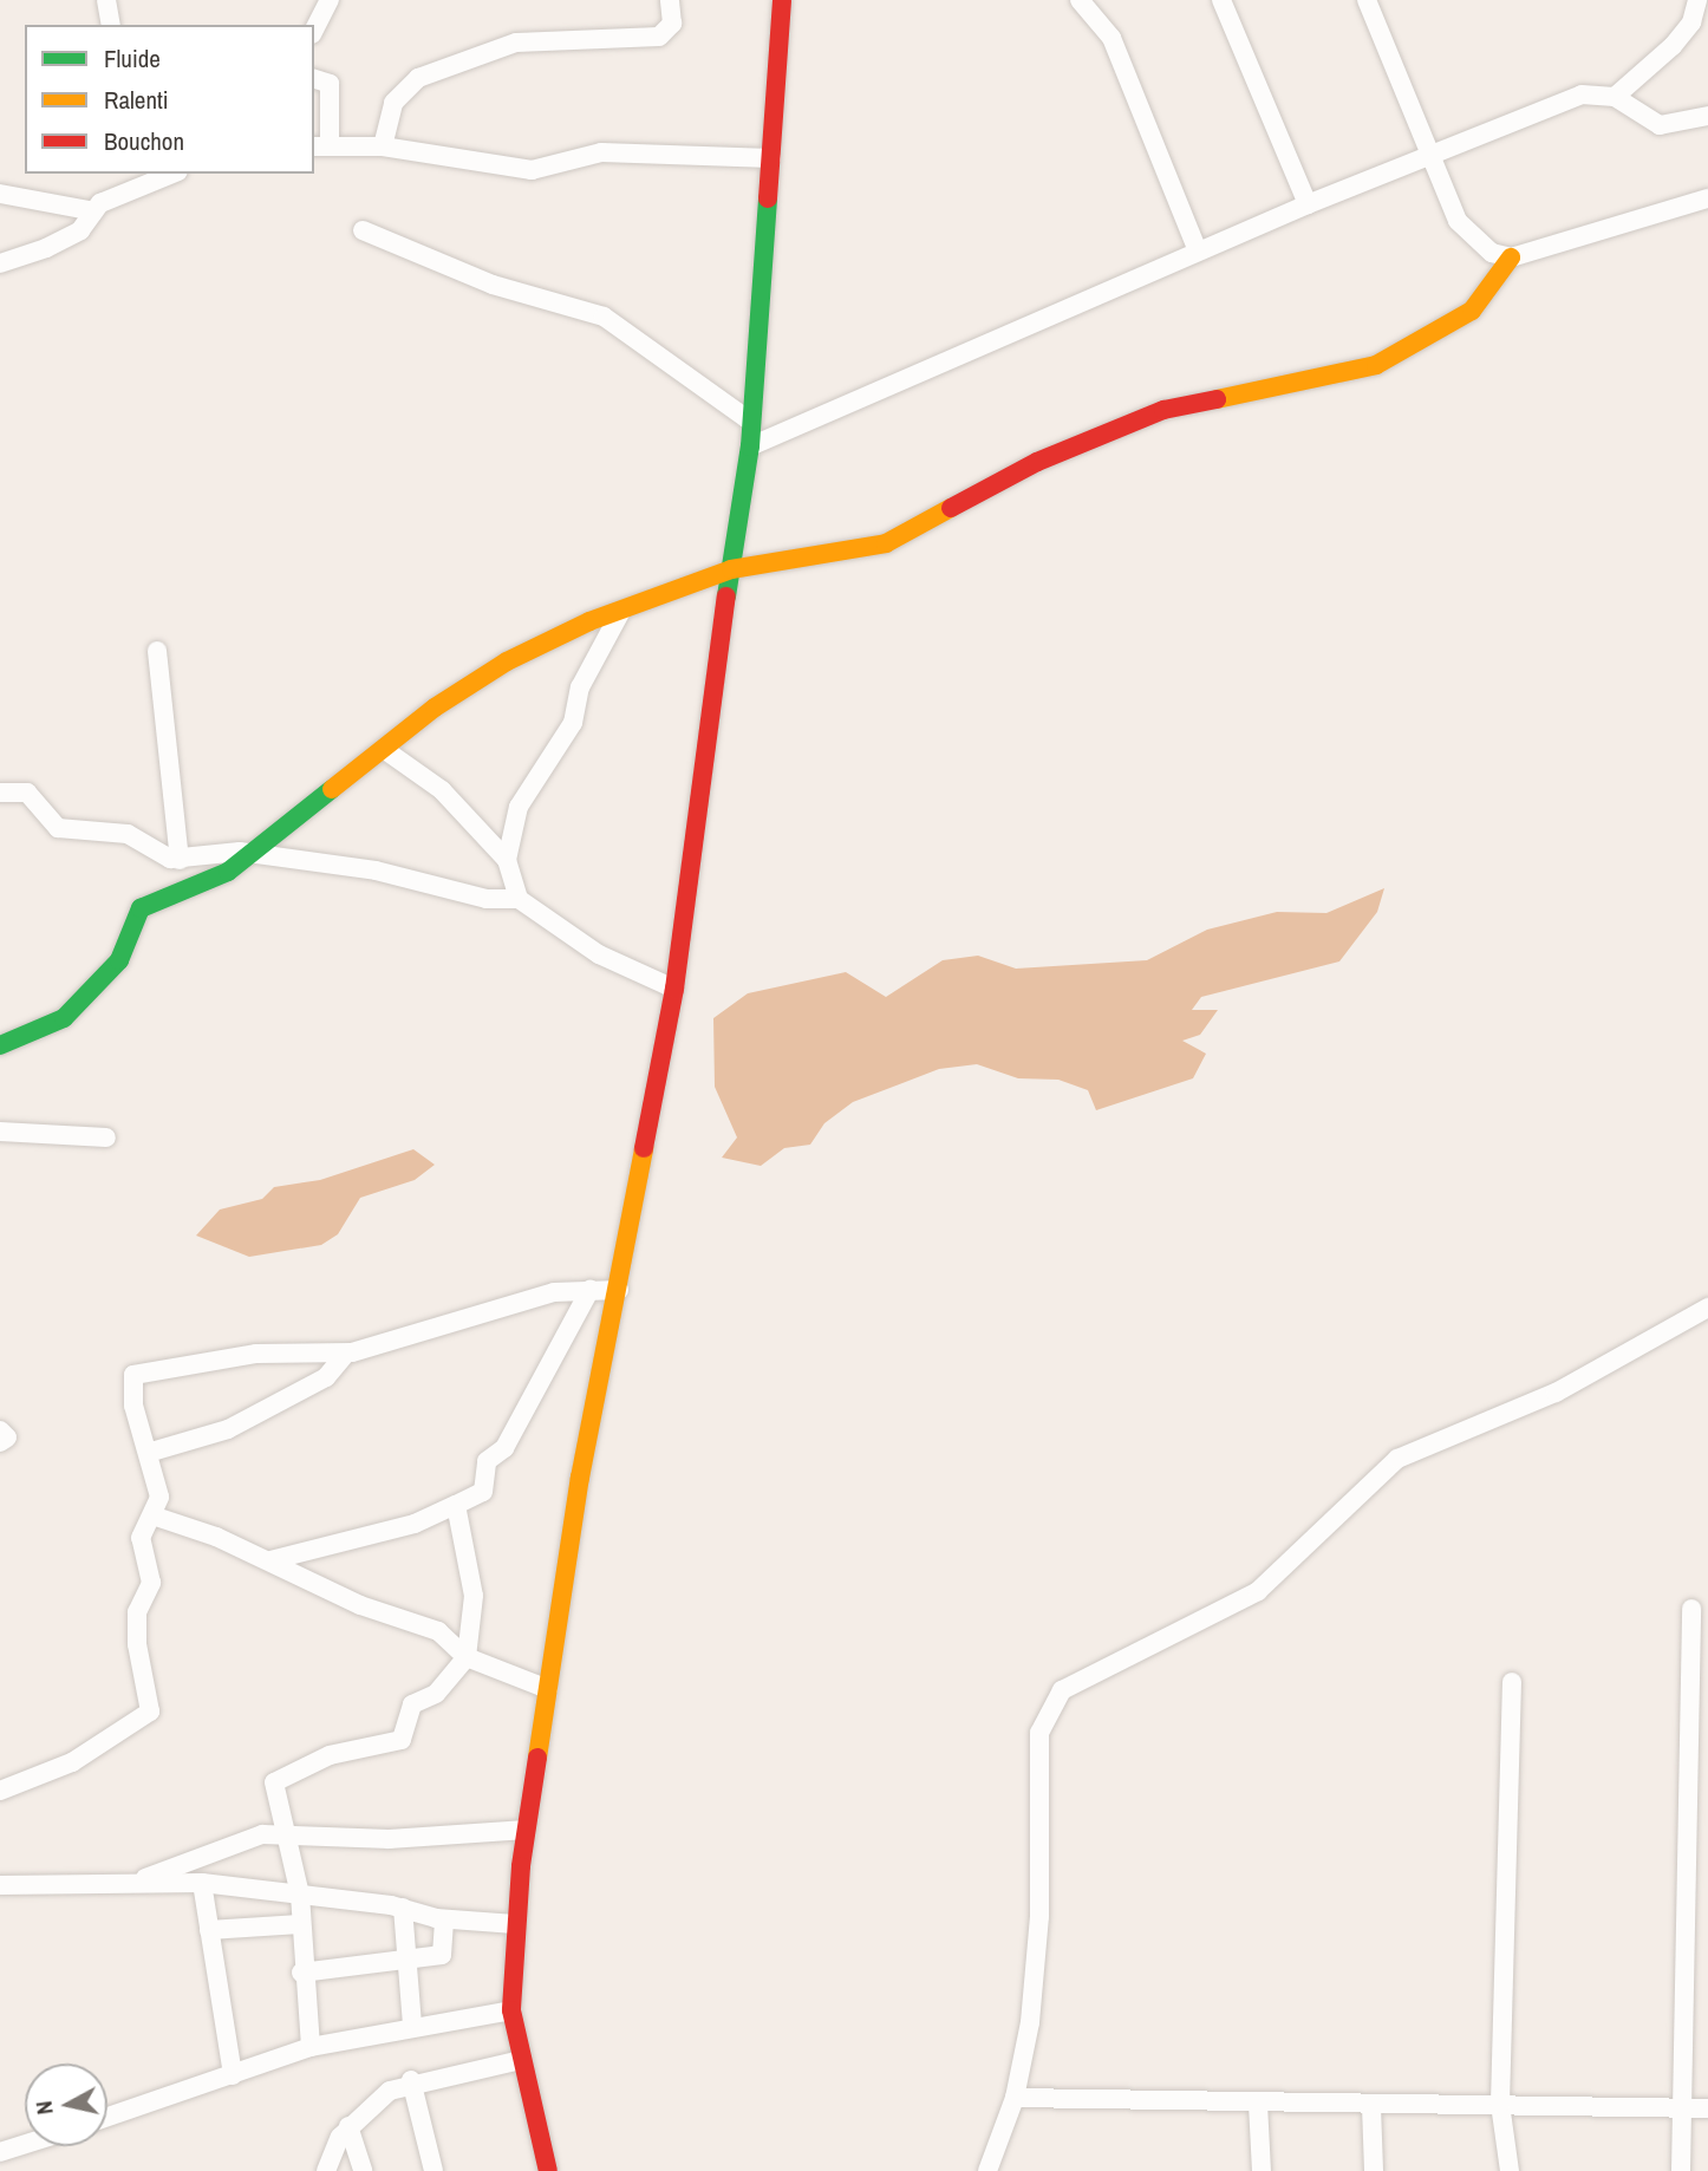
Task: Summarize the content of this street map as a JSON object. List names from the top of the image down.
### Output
{
  "legend": ["Fluide", "Ralenti", "Bouchon"],
  "north": "left"
}
